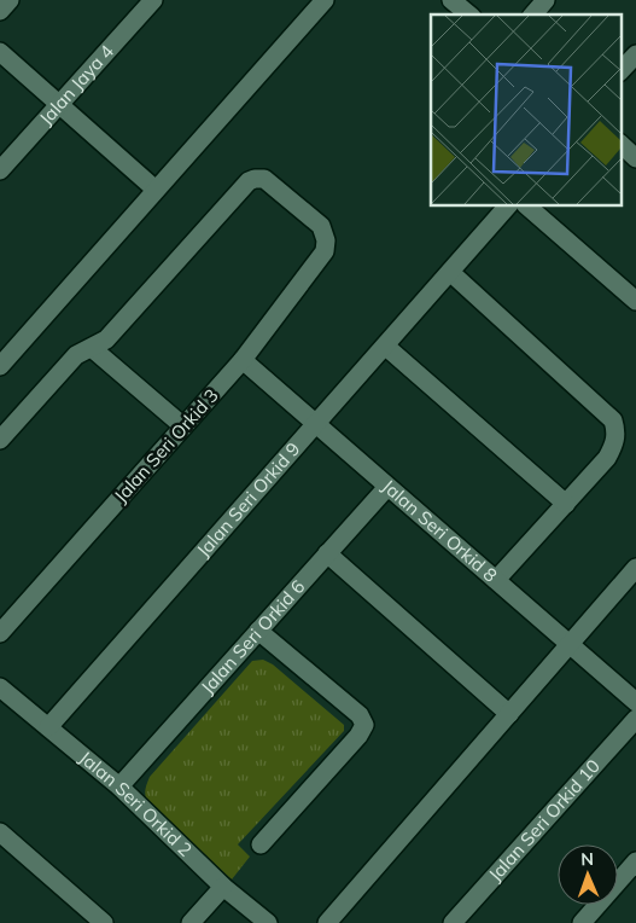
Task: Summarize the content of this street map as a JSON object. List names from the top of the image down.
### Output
{
  "streets": {
    "street": [
      "Jalan Jaya 4",
      "Jalan Seri Orkid 3",
      "Jalan Seri Orkid 9",
      "Jalan Seri Orkid 8",
      "Jalan Seri Orkid 6",
      "Jalan Seri Orkid 2",
      "Jalan Seri Orkid 10"
    ]
  },
  "crossings": [
    ["Jalan Seri Orkid 3", "Jalan Seri Orkid 8"],
    ["Jalan Seri Orkid 9", "Jalan Seri Orkid 8"],
    ["Jalan Seri Orkid 9", "Jalan Seri Orkid 2"],
    ["Jalan Seri Orkid 8", "Jalan Seri Orkid 6"],
    ["Jalan Seri Orkid 6", "Jalan Seri Orkid 2"]
  ],
  "north": "top"
}
